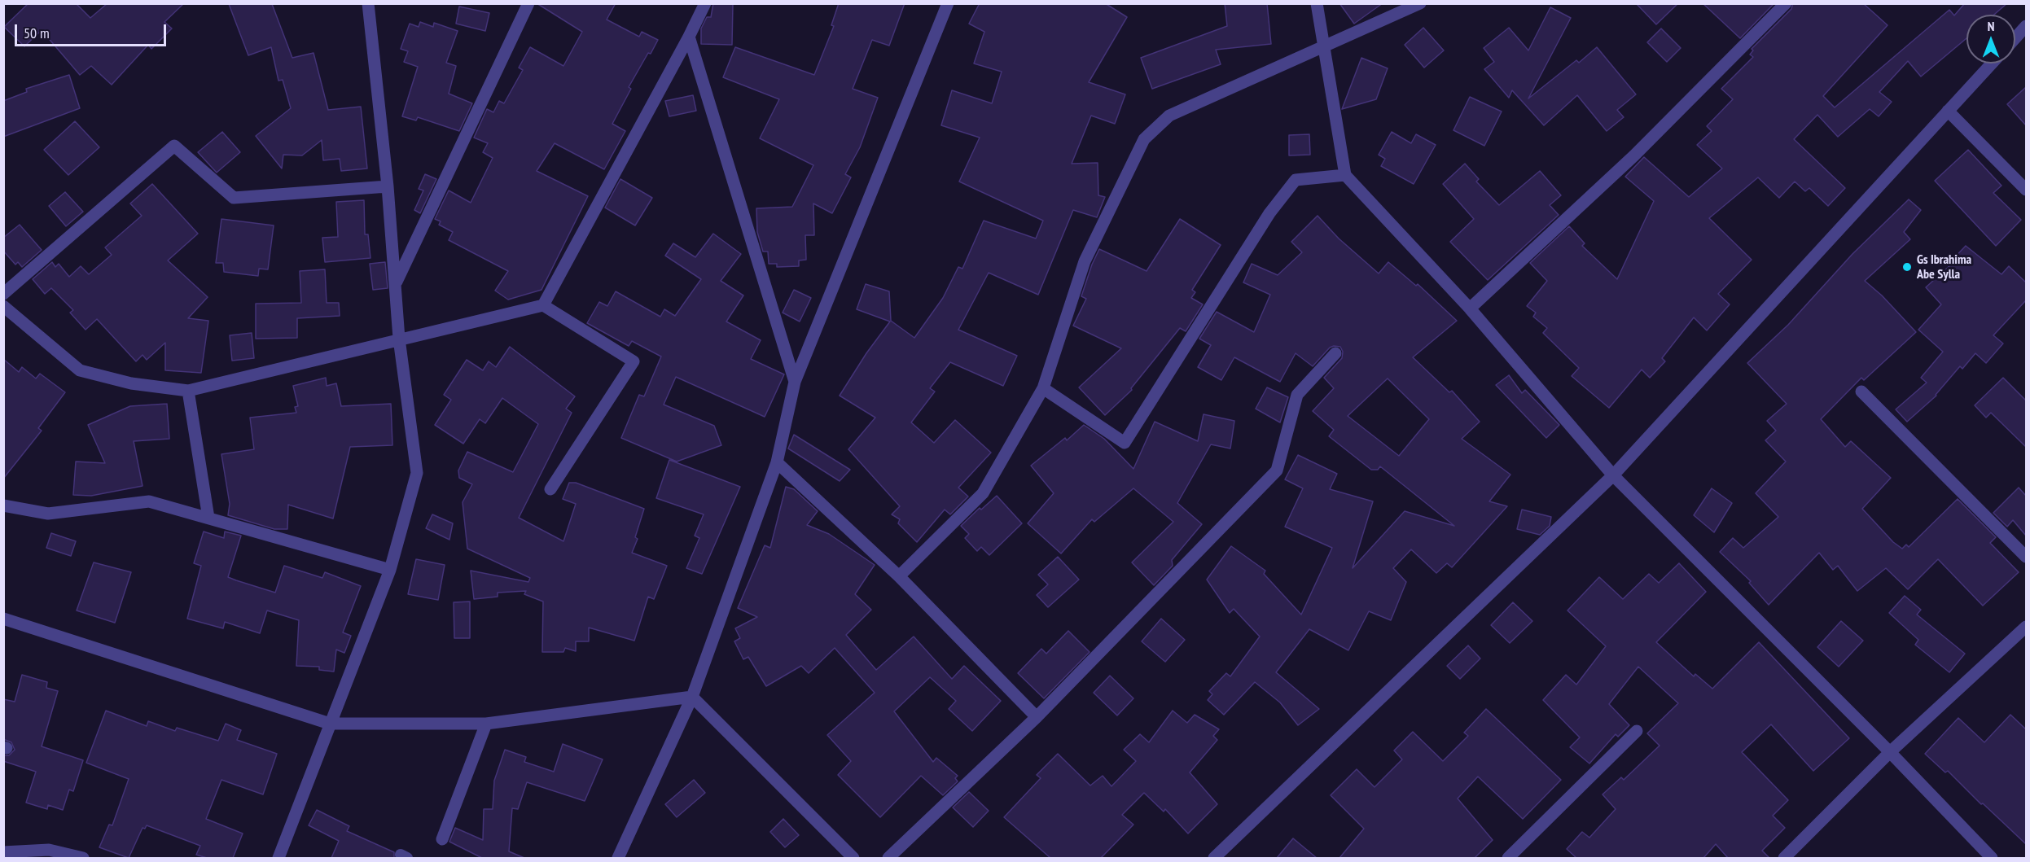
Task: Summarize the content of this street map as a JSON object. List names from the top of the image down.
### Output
{
  "places": ["Gs Ibrahima Abe Sylla"],
  "scale_bar": "50 m",
  "north": "top"
}
